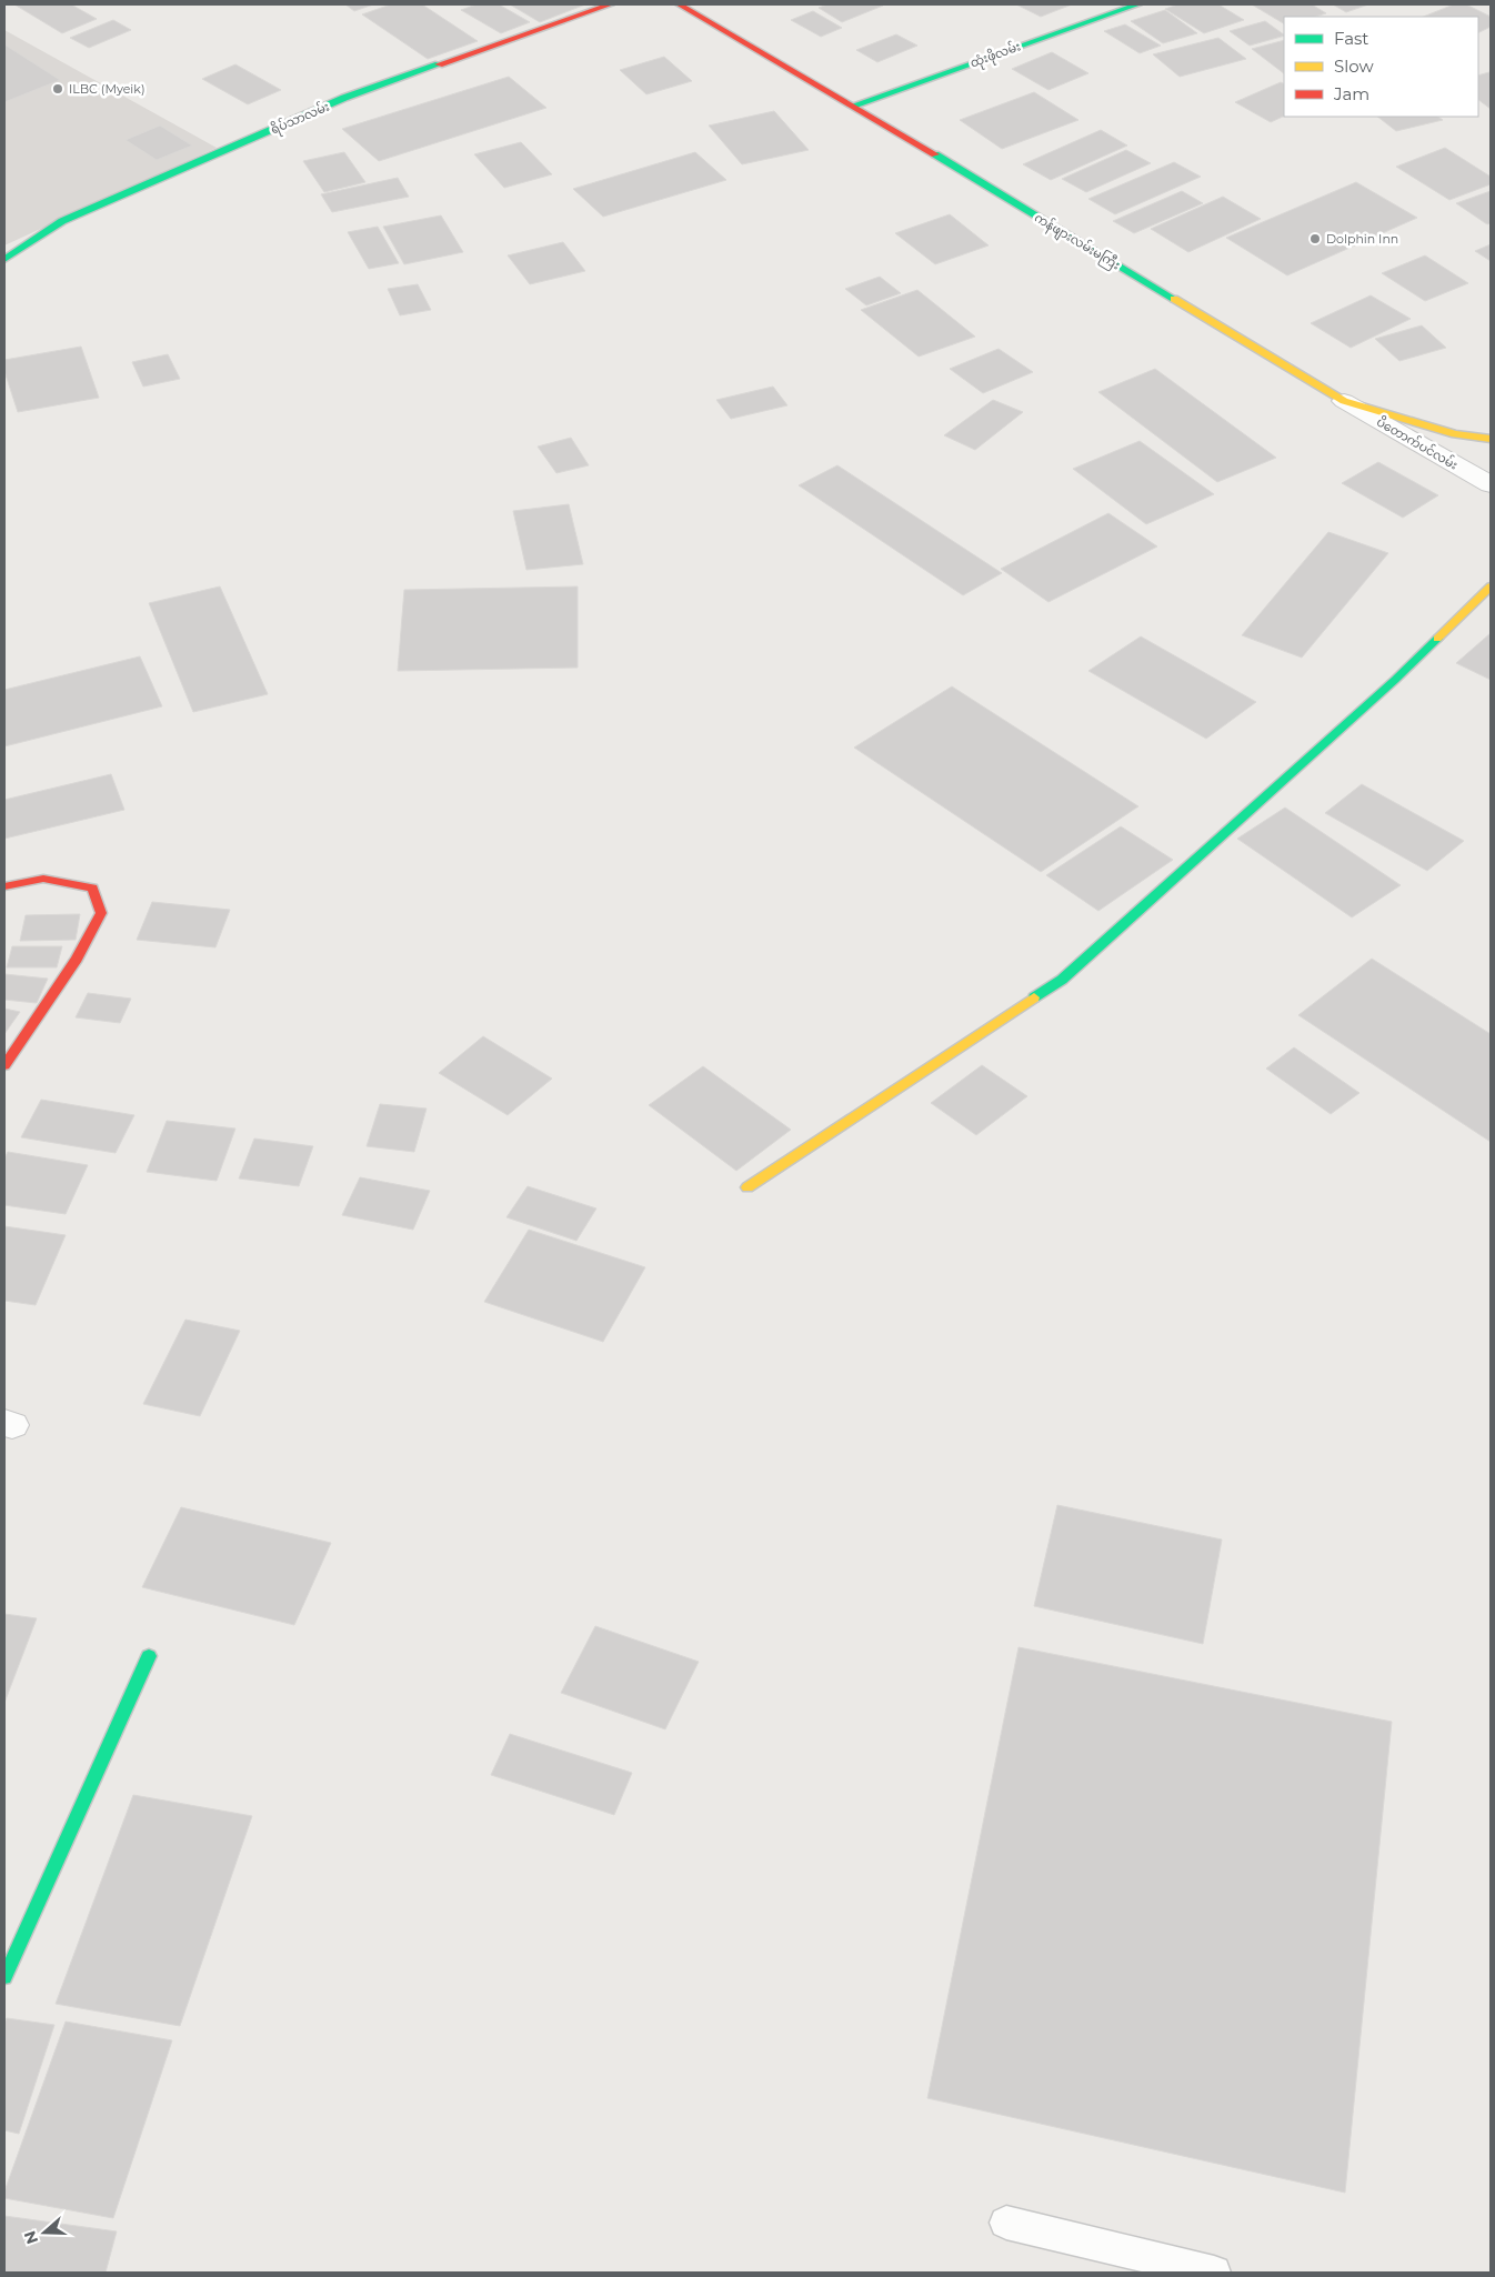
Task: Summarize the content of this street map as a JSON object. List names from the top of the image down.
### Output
{
  "streets": {
    "street": [
      "ထုံးဖိုလမ်း",
      "ရိပ်သာလမ်း",
      "ကန်ဖျားလမ်းမကြီး",
      "ပိတောက်ပင်လမ်း"
    ]
  },
  "crossings": [
    ["ထုံးဖိုလမ်း", "ကန်ဖျားလမ်းမကြီး"],
    ["ကန်ဖျားလမ်းမကြီး", "ပိတောက်ပင်လမ်း"]
  ],
  "places": ["ILBC (Myeik)", "Dolphin Inn"],
  "legend": ["Fast", "Slow", "Jam"],
  "north": "left"
}
